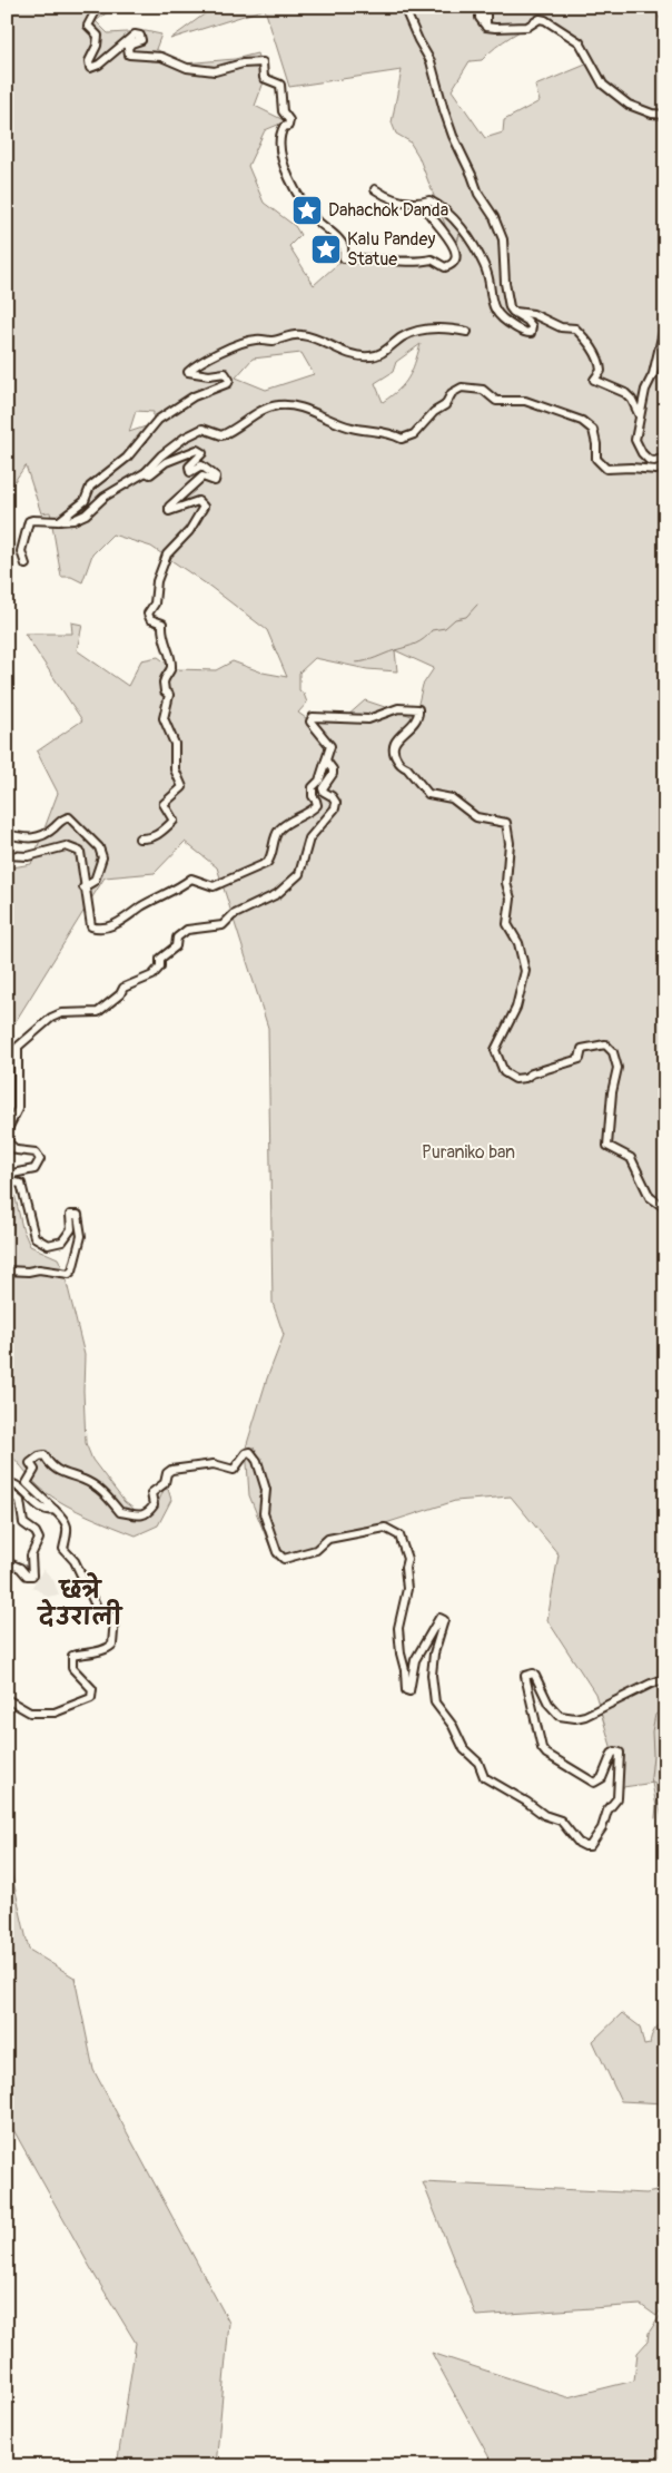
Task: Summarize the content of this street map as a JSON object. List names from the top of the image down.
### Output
{
  "districts": ["छत्रे देउराली"],
  "parks": ["Puraniko ban"],
  "places": {
    "place": ["Dahachok Danda", "Kalu Pandey Statue"]
  }
}
